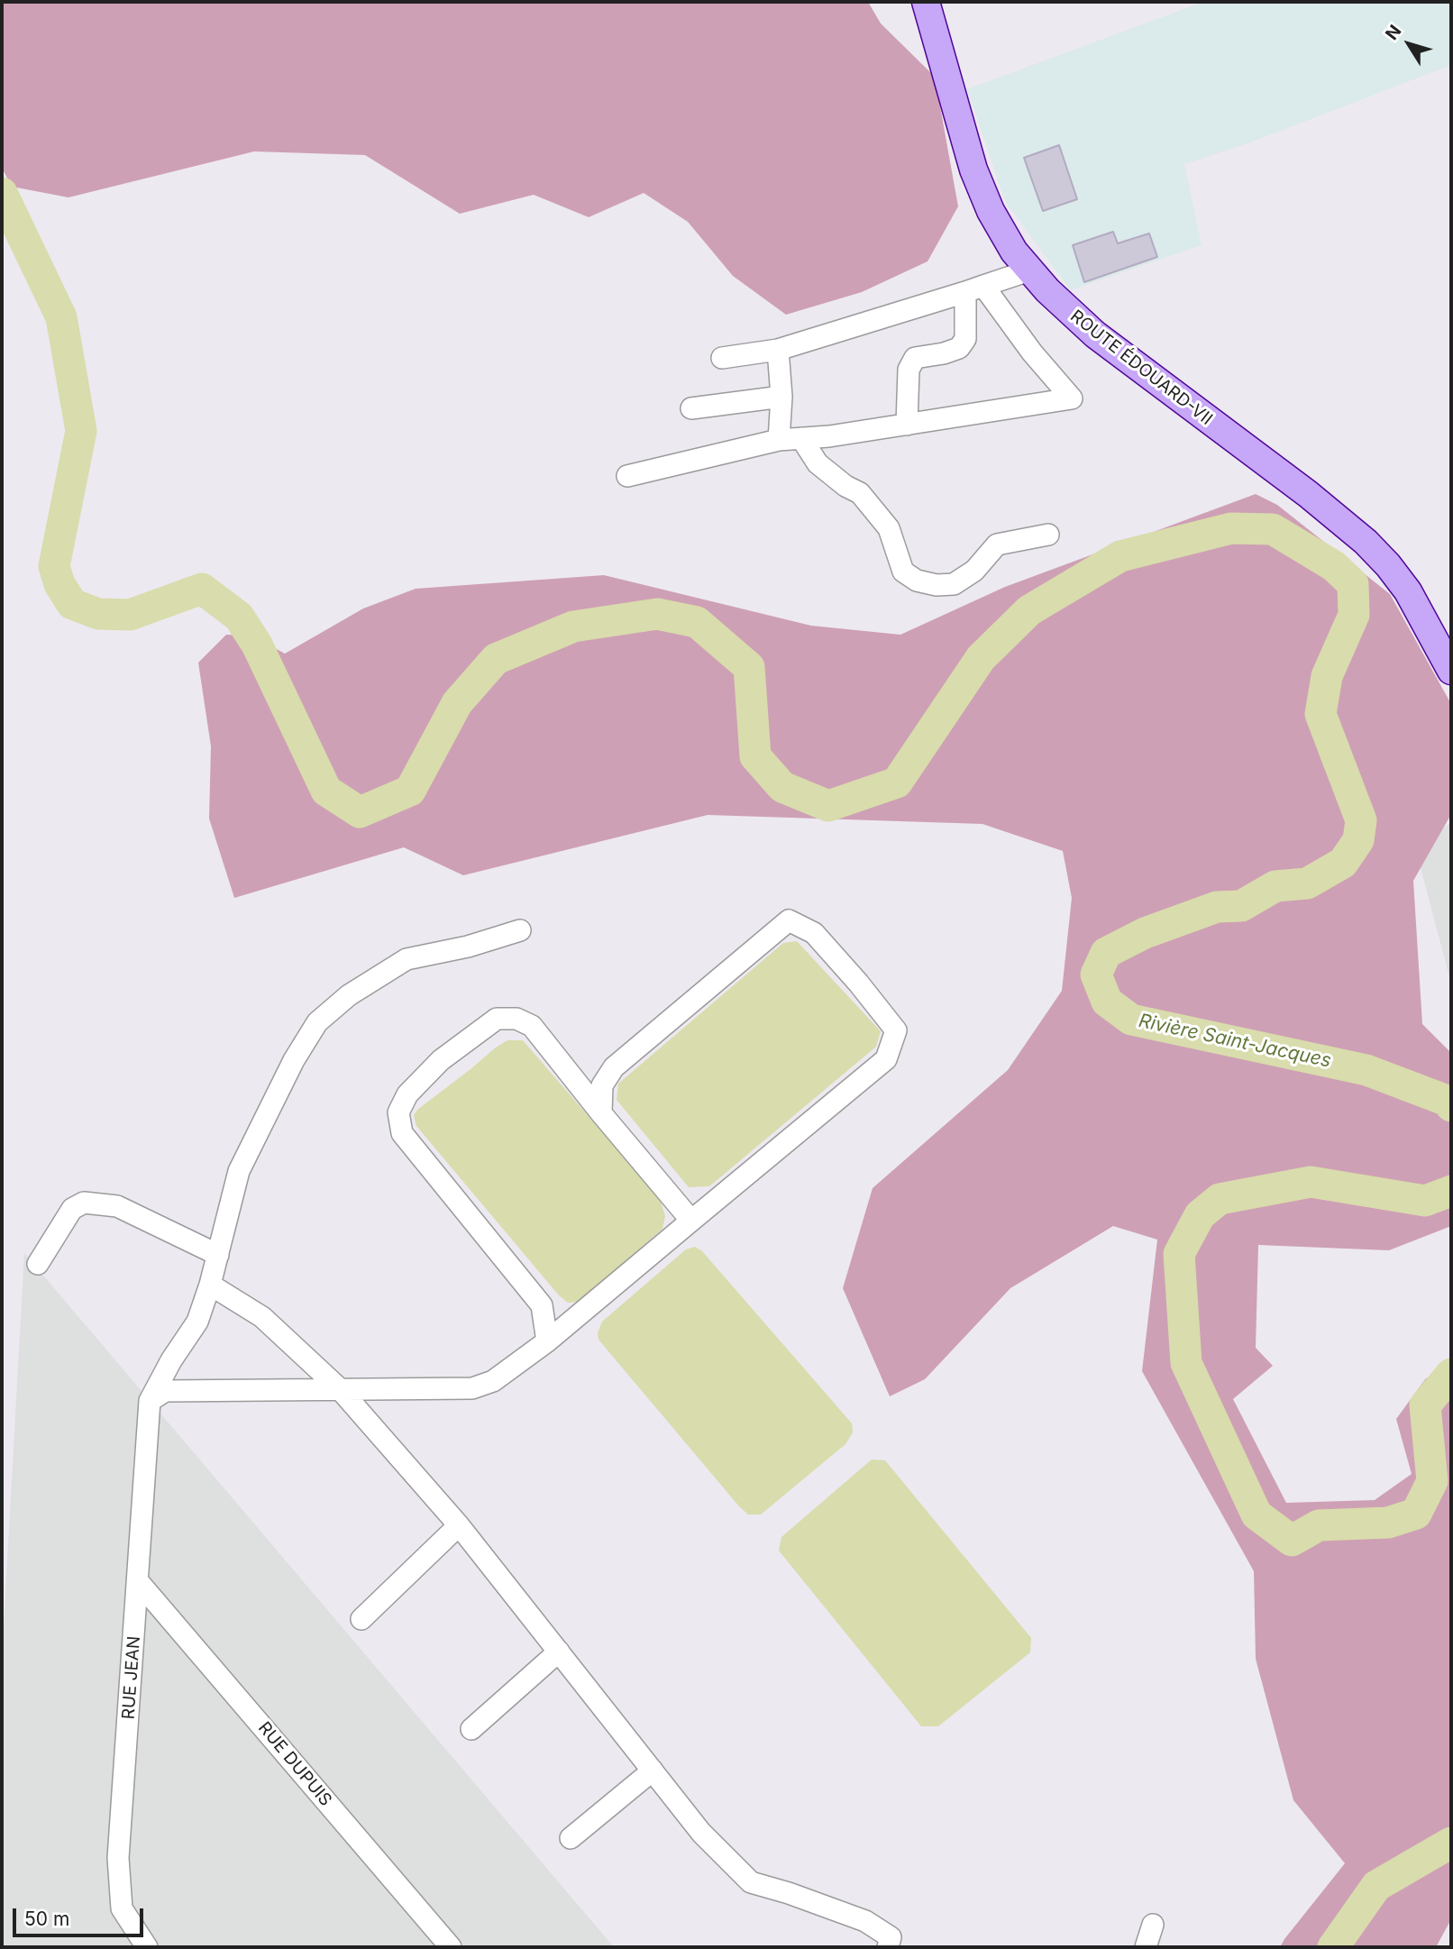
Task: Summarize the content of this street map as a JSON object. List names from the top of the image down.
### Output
{
  "streets": {
    "main road": ["ROUTE ÉDOUARD-VII"],
    "street": ["RUE JEAN", "RUE DUPUIS"]
  },
  "crossings": [
    ["RUE JEAN", "RUE DUPUIS"]
  ],
  "water": ["Rivière Saint-Jacques"],
  "scale_bar": "50 m",
  "north": "top left"
}
